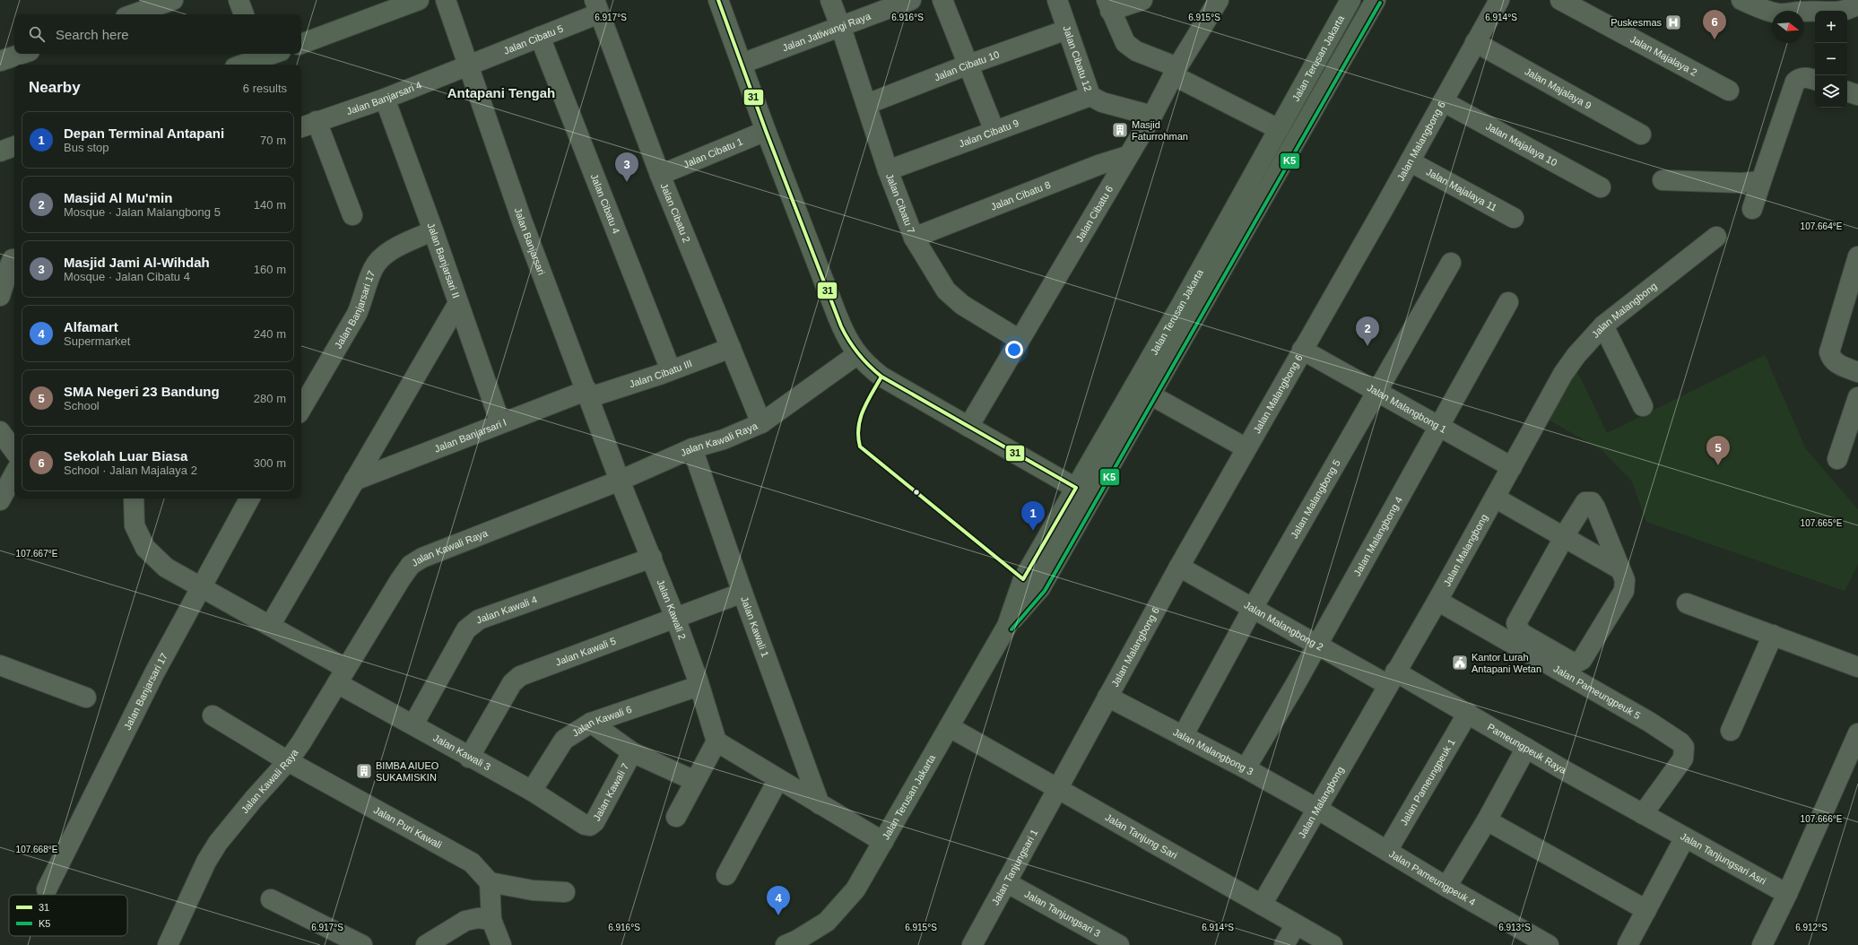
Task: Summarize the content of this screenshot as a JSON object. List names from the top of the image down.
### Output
{
  "streets": {
    "main road": ["Jalan Terusan Jakarta"],
    "street": [
      "Jalan Jatiwangi Raya",
      "Jalan Cibatu 5",
      "Jalan Majalaya 2",
      "Jalan Cibatu 12",
      "Jalan Cibatu 10",
      "Jalan Majalaya 9",
      "Jalan Banjarsari 4",
      "Jalan Cibatu 9",
      "Jalan Malangbong 6",
      "Jalan Majalaya 10",
      "Jalan Cibatu 1",
      "Jalan Majalaya 11",
      "Jalan Cibatu 8",
      "Jalan Cibatu 4",
      "Jalan Cibatu 7",
      "Jalan Cibatu 2",
      "Jalan Cibatu 6",
      "Jalan Banjarsari",
      "Jalan Banjarsari II",
      "Jalan Banjarsari 17",
      "Jalan Malangbong",
      "Jalan Cibatu III",
      "Jalan Malangbong 1",
      "Jalan Banjarsari I",
      "Jalan Kawali Raya",
      "Jalan Malangbong 5",
      "Jalan Malangbong 4",
      "Jalan Kawali 2",
      "Jalan Kawali 4",
      "Jalan Kawali 1",
      "Jalan Malangbong 2",
      "Jalan Kawali 5",
      "Jalan Pameungpeuk 5",
      "Jalan Kawali 6",
      "Pameungpeuk Raya",
      "Jalan Kawali 3",
      "Jalan Malangbong 3",
      "Jalan Pameungpeuk 1",
      "Jalan Kawali 7",
      "Jalan Puri Kawali",
      "Jalan Tanjung Sari",
      "Jalan Tanjungsari Asri",
      "Jalan Tanjungsari 1",
      "Jalan Pameungpeuk 4",
      "Jalan Tanjungsari 3"
    ]
  },
  "crossings": [
    ["Jalan Jatiwangi Raya", "Jalan Cibatu 7"],
    ["Jalan Cibatu 5", "Jalan Banjarsari 4"],
    ["Jalan Cibatu 5", "Jalan Cibatu 4"],
    ["Jalan Cibatu 5", "Jalan Cibatu 2"],
    ["Jalan Cibatu 5", "Jalan Banjarsari"],
    ["Jalan Cibatu 12", "Jalan Cibatu 10"],
    ["Jalan Cibatu 12", "Jalan Cibatu 9"],
    ["Jalan Cibatu 12", "Jalan Cibatu 6"],
    ["Jalan Terusan Jakarta", "Jalan Tanjung Sari"],
    ["Jalan Cibatu 10", "Jalan Cibatu 7"],
    ["Jalan Majalaya 9", "Jalan Malangbong 6"],
    ["Jalan Banjarsari 4", "Jalan Banjarsari"],
    ["Jalan Banjarsari 4", "Jalan Banjarsari II"],
    ["Jalan Cibatu 9", "Jalan Cibatu 7"],
    ["Jalan Malangbong 6", "Jalan Majalaya 10"],
    ["Jalan Malangbong 6", "Jalan Majalaya 11"],
    ["Jalan Malangbong 6", "Jalan Malangbong 1"],
    ["Jalan Malangbong 6", "Jalan Malangbong 2"],
    ["Jalan Malangbong 6", "Jalan Malangbong 3"],
    ["Jalan Malangbong 6", "Jalan Tanjung Sari"],
    ["Jalan Malangbong 6", "Jalan Tanjungsari 1"],
    ["Jalan Cibatu 1", "Jalan Cibatu 2"],
    ["Jalan Cibatu 8", "Jalan Cibatu 7"],
    ["Jalan Cibatu 8", "Jalan Cibatu 6"],
    ["Jalan Cibatu 4", "Jalan Cibatu III"],
    ["Jalan Cibatu 7", "Jalan Cibatu 6"],
    ["Jalan Cibatu 2", "Jalan Cibatu III"],
    ["Jalan Cibatu 2", "Jalan Kawali Raya"],
    ["Jalan Banjarsari", "Jalan Cibatu III"],
    ["Jalan Banjarsari", "Jalan Banjarsari I"],
    ["Jalan Banjarsari", "Jalan Kawali Raya"],
    ["Jalan Banjarsari", "Jalan Kawali 2"],
    ["Jalan Banjarsari II", "Jalan Banjarsari 17"],
    ["Jalan Banjarsari II", "Jalan Banjarsari I"],
    ["Jalan Banjarsari 17", "Jalan Kawali 3"],
    ["Jalan Malangbong", "Jalan Malangbong 1"],
    ["Jalan Malangbong", "Jalan Malangbong 2"],
    ["Jalan Malangbong", "Jalan Pameungpeuk 5"],
    ["Jalan Malangbong", "Pameungpeuk Raya"],
    ["Jalan Malangbong", "Jalan Malangbong 3"],
    ["Jalan Malangbong", "Jalan Tanjung Sari"],
    ["Jalan Malangbong", "Jalan Pameungpeuk 4"],
    ["Jalan Cibatu III", "Jalan Banjarsari I"],
    ["Jalan Malangbong 1", "Jalan Malangbong 5"],
    ["Jalan Malangbong 1", "Jalan Malangbong 4"],
    ["Jalan Kawali Raya", "Jalan Kawali 2"],
    ["Jalan Kawali Raya", "Jalan Kawali 1"],
    ["Jalan Kawali Raya", "Jalan Kawali 3"],
    ["Jalan Kawali Raya", "Jalan Puri Kawali"],
    ["Jalan Malangbong 5", "Jalan Malangbong 2"],
    ["Jalan Malangbong 5", "Jalan Malangbong 3"],
    ["Jalan Malangbong 4", "Jalan Malangbong 2"],
    ["Jalan Malangbong 4", "Jalan Malangbong 3"],
    ["Jalan Kawali 2", "Jalan Kawali 4"],
    ["Jalan Kawali 2", "Jalan Kawali 5"],
    ["Jalan Kawali 2", "Jalan Kawali 6"],
    ["Jalan Kawali 4", "Jalan Kawali 3"],
    ["Jalan Kawali 1", "Jalan Kawali 5"],
    ["Jalan Malangbong 2", "Pameungpeuk Raya"],
    ["Jalan Kawali 5", "Jalan Kawali 3"],
    ["Jalan Pameungpeuk 5", "Pameungpeuk Raya"],
    ["Jalan Pameungpeuk 5", "Jalan Tanjungsari Asri"],
    ["Jalan Kawali 6", "Jalan Kawali 3"],
    ["Pameungpeuk Raya", "Jalan Pameungpeuk 1"],
    ["Pameungpeuk Raya", "Jalan Tanjungsari Asri"],
    ["Jalan Kawali 3", "Jalan Kawali 7"],
    ["Jalan Malangbong 3", "Jalan Pameungpeuk 4"],
    ["Jalan Pameungpeuk 1", "Jalan Pameungpeuk 4"],
    ["Jalan Tanjung Sari", "Jalan Tanjungsari 1"],
    ["Jalan Tanjungsari 1", "Jalan Tanjungsari 3"]
  ],
  "districts": ["Antapani Tengah"],
  "places": {
    "hospital": ["Puskesmas"],
    "building": ["Masjid Faturrohman", "BIMBA AIUEO SUKAMISKIN"],
    "public building": ["Kantor Lurah Antapani Wetan"]
  },
  "lines": ["transit line 31", "transit line K5"],
  "legend": ["31", "K5"],
  "north": "right",
  "page": {
    "pins": [
      "6",
      "3",
      "2",
      "5",
      "1",
      "4"
    ],
    "map_buttons": ["+", "−"],
    "search": "Search here",
    "heading": ["Nearby", "6 results"],
    "list": [
      {
        "mark": "1",
        "name": "Depan Terminal Antapani",
        "note": "Bus stop",
        "value": "70 m"
      },
      {
        "mark": "2",
        "name": "Masjid Al Mu'min",
        "note": "Mosque · Jalan Malangbong 5",
        "value": "140 m"
      },
      {
        "mark": "3",
        "name": "Masjid Jami Al-Wihdah",
        "note": "Mosque · Jalan Cibatu 4",
        "value": "160 m"
      },
      {
        "mark": "4",
        "name": "Alfamart",
        "note": "Supermarket",
        "value": "240 m"
      },
      {
        "mark": "5",
        "name": "SMA Negeri 23 Bandung",
        "note": "School",
        "value": "280 m"
      },
      {
        "mark": "6",
        "name": "Sekolah Luar Biasa",
        "note": "School · Jalan Majalaya 2",
        "value": "300 m"
      }
    ]
  },
  "coordinates": [
    "6.917°S",
    "6.916°S",
    "6.915°S",
    "6.914°S",
    "107.664°E",
    "107.665°E",
    "107.667°E",
    "107.666°E",
    "107.668°E",
    "6.913°S",
    "6.912°S"
  ]
}
